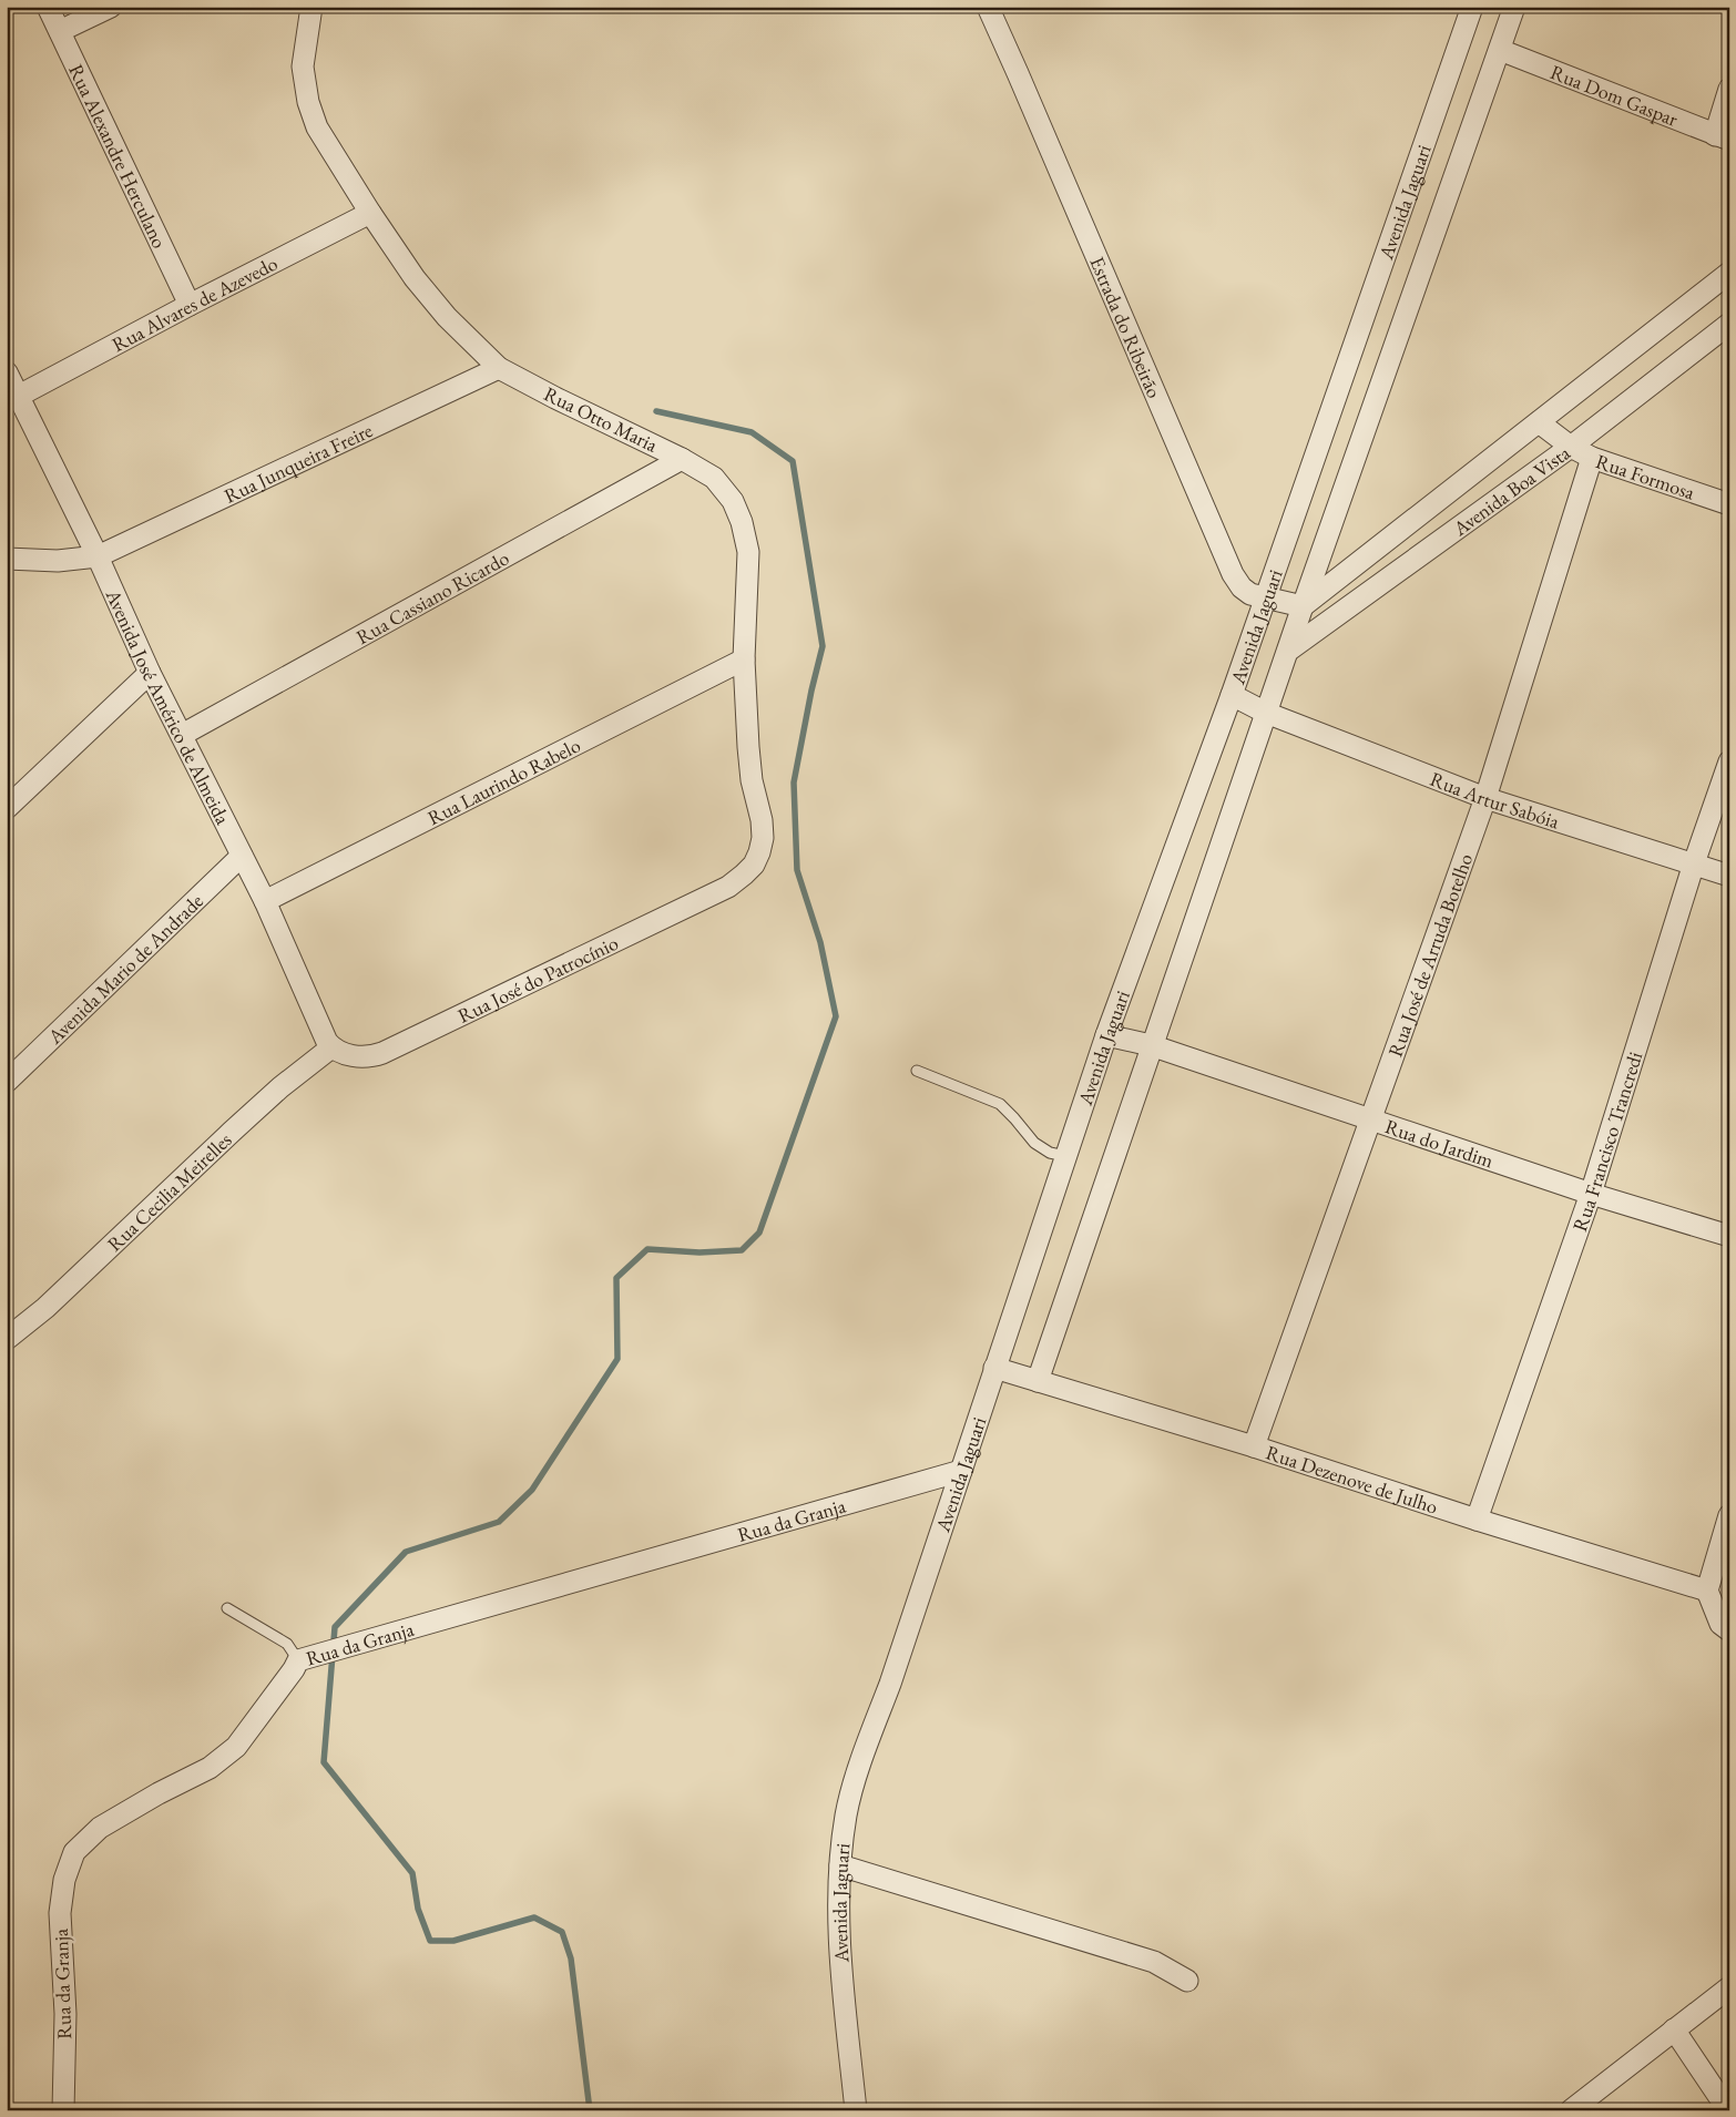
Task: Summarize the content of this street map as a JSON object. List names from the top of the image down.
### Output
{
  "streets": {
    "street": [
      "Rua Dom Gaspar",
      "Rua Alexandre Herculano",
      "Avenida Jaguari",
      "Rua Alvares de Azevedo",
      "Estrada do Ribeirão",
      "Rua Otto Maria",
      "Rua Junqueira Freire",
      "Rua Formosa",
      "Avenida Boa Vista",
      "Rua Cassiano Ricardo",
      "Avenida José Américo de Almeida",
      "Rua Laurindo Rabelo",
      "Rua Artur Sabóia",
      "Rua José de Arruda Botelho",
      "Avenida Mario de Andrade",
      "Rua José do Patrocínio",
      "Rua Francisco Trancredi",
      "Rua do Jardim",
      "Rua Cecilia Meirelles",
      "Rua Dezenove de Julho",
      "Rua da Granja"
    ]
  },
  "crossings": [
    ["Rua Dom Gaspar", "Avenida Jaguari"],
    ["Rua Alexandre Herculano", "Rua Alvares de Azevedo"],
    ["Avenida Jaguari", "Estrada do Ribeirão"],
    ["Avenida Jaguari", "Avenida Boa Vista"],
    ["Avenida Jaguari", "Rua Artur Sabóia"],
    ["Avenida Jaguari", "Rua do Jardim"],
    ["Avenida Jaguari", "Rua Dezenove de Julho"],
    ["Avenida Jaguari", "Rua da Granja"],
    ["Rua Alvares de Azevedo", "Rua Otto Maria"],
    ["Rua Alvares de Azevedo", "Avenida José Américo de Almeida"],
    ["Estrada do Ribeirão", "Avenida Boa Vista"],
    ["Rua Otto Maria", "Rua Junqueira Freire"],
    ["Rua Otto Maria", "Rua Cassiano Ricardo"],
    ["Rua Otto Maria", "Rua Laurindo Rabelo"],
    ["Rua Otto Maria", "Rua José do Patrocínio"],
    ["Rua Junqueira Freire", "Avenida José Américo de Almeida"],
    ["Rua Formosa", "Avenida Boa Vista"],
    ["Rua Formosa", "Rua José de Arruda Botelho"],
    ["Rua Cassiano Ricardo", "Avenida José Américo de Almeida"],
    ["Avenida José Américo de Almeida", "Rua Laurindo Rabelo"],
    ["Avenida José Américo de Almeida", "Avenida Mario de Andrade"],
    ["Avenida José Américo de Almeida", "Rua José do Patrocínio"],
    ["Avenida José Américo de Almeida", "Rua Cecilia Meirelles"],
    ["Rua Artur Sabóia", "Rua José de Arruda Botelho"],
    ["Rua Artur Sabóia", "Rua Francisco Trancredi"],
    ["Rua José de Arruda Botelho", "Rua do Jardim"],
    ["Rua José de Arruda Botelho", "Rua Dezenove de Julho"],
    ["Rua José do Patrocínio", "Rua Cecilia Meirelles"],
    ["Rua Francisco Trancredi", "Rua do Jardim"],
    ["Rua Francisco Trancredi", "Rua Dezenove de Julho"]
  ]
}
